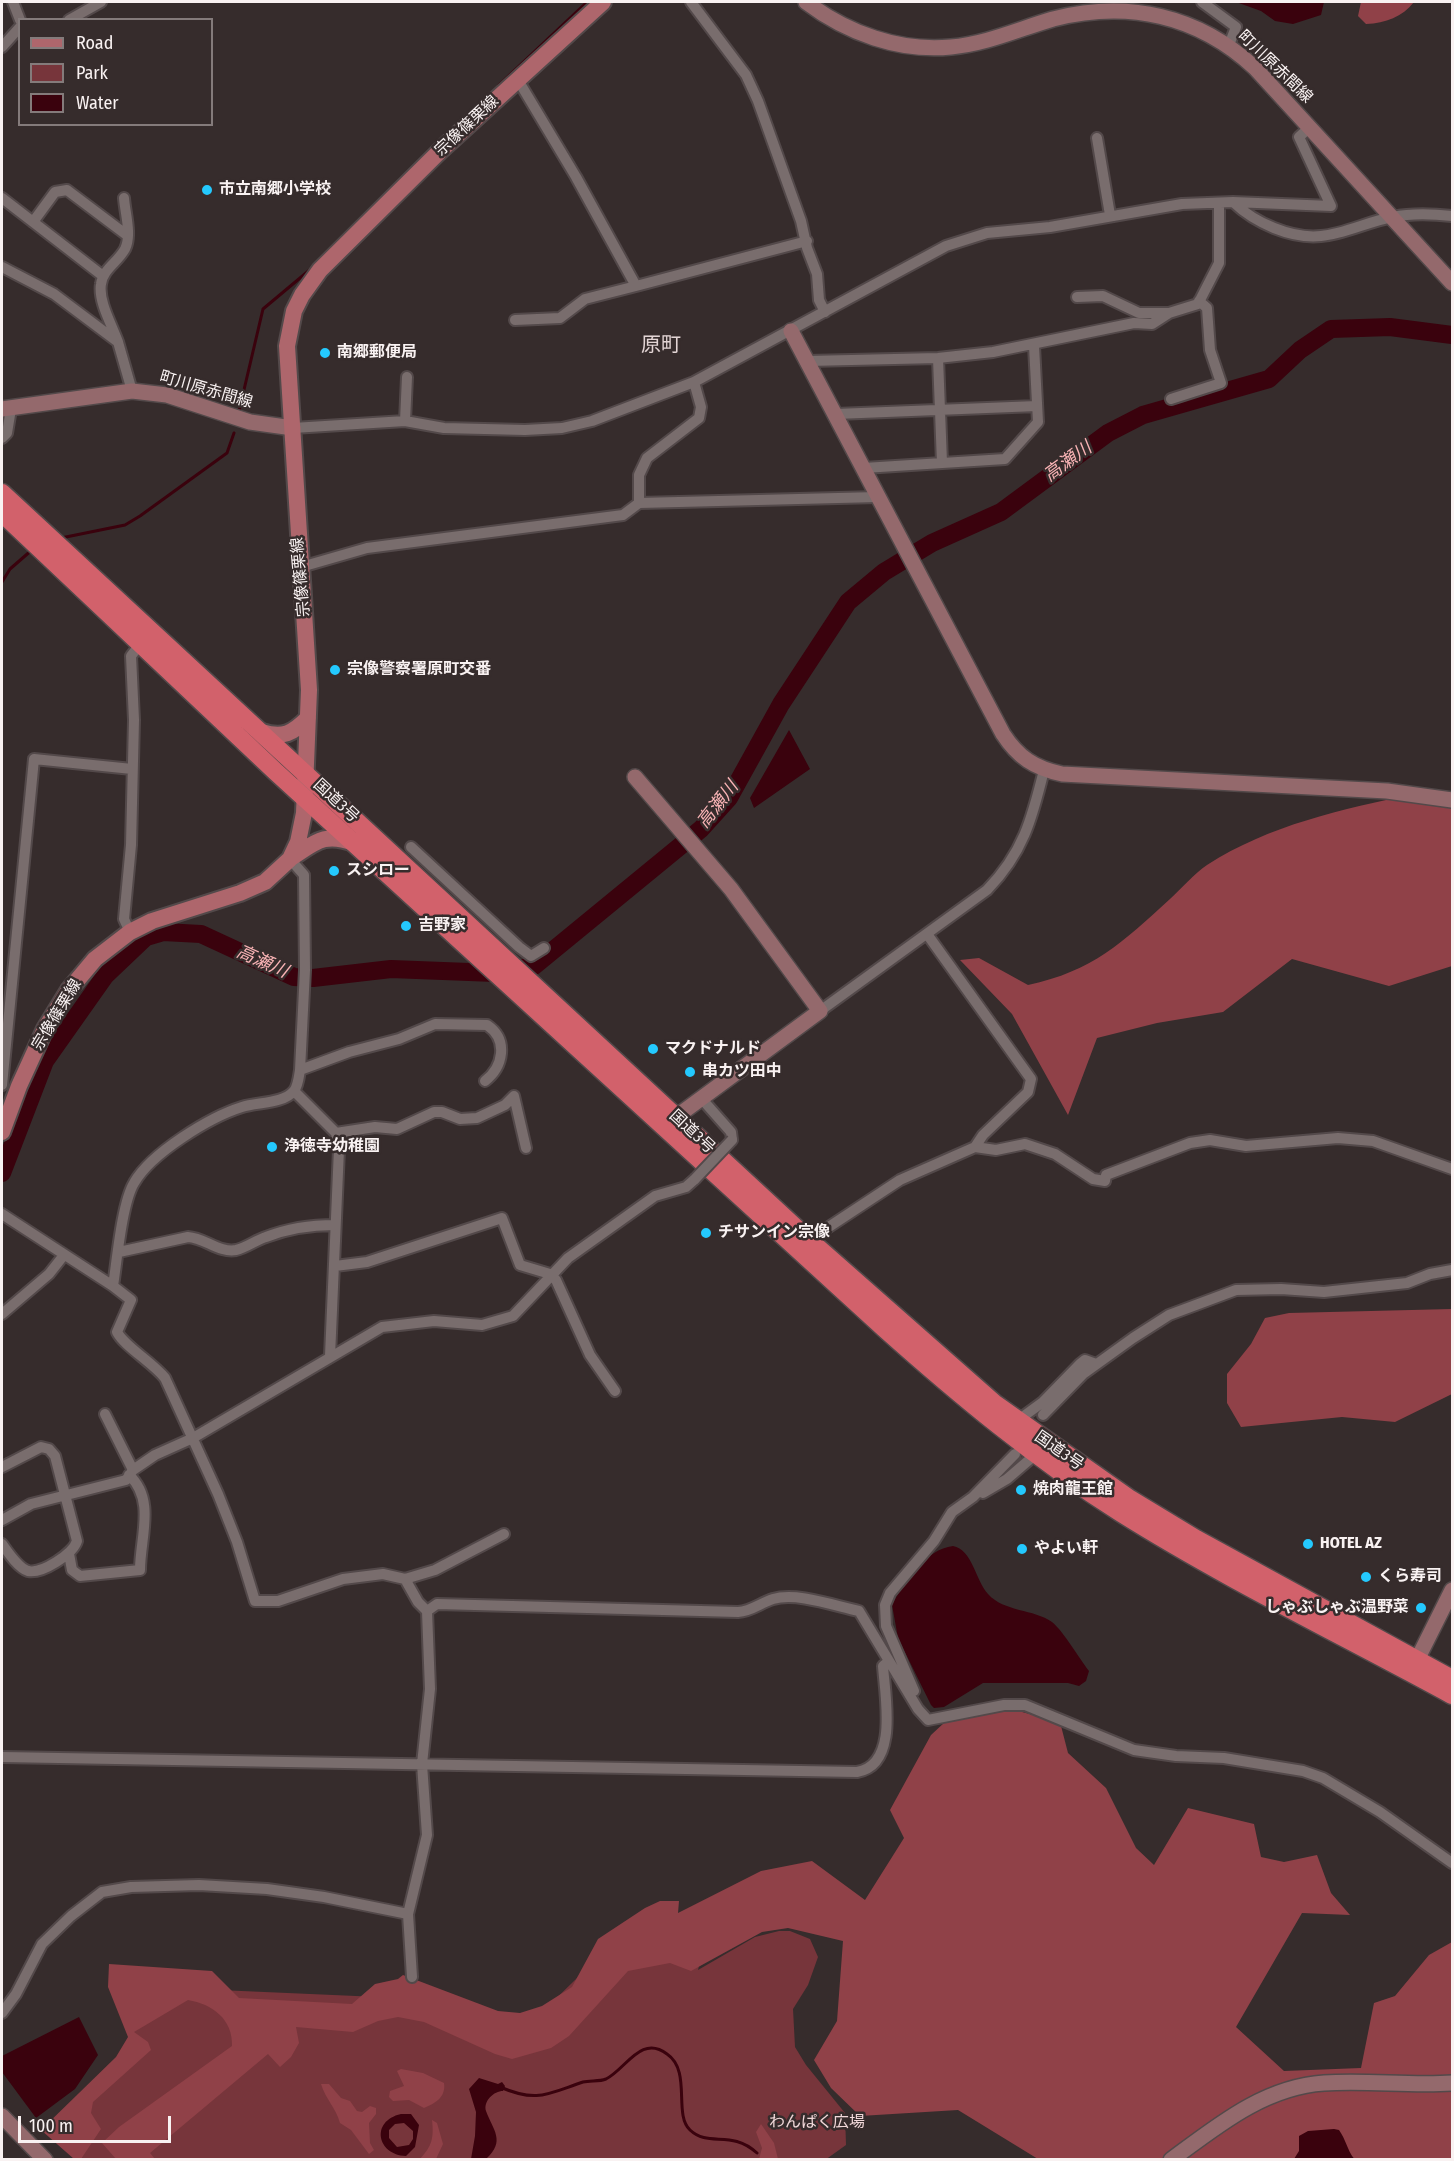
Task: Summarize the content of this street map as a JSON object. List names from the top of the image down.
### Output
{
  "streets": {
    "highway": ["国道3号"],
    "main road": ["宗像篠栗線"],
    "street": ["町川原赤間線"]
  },
  "crossings": [
    ["町川原赤間線", "宗像篠栗線"],
    ["宗像篠栗線", "国道3号"]
  ],
  "districts": ["原町"],
  "water": ["高瀬川"],
  "parks": ["わんぱく広場"],
  "places": [
    "市立南郷小学校",
    "南郷郵便局",
    "宗像警察署原町交番",
    "スシロー",
    "吉野家",
    "マクドナルド",
    "串カツ田中",
    "浄徳寺幼稚園",
    "チサンイン宗像",
    "焼肉龍王館",
    "HOTEL AZ",
    "やよい軒",
    "くら寿司",
    "しゃぶしゃぶ温野菜"
  ],
  "legend": ["Road", "Park", "Water"],
  "scale_bar": "100 m"
}
